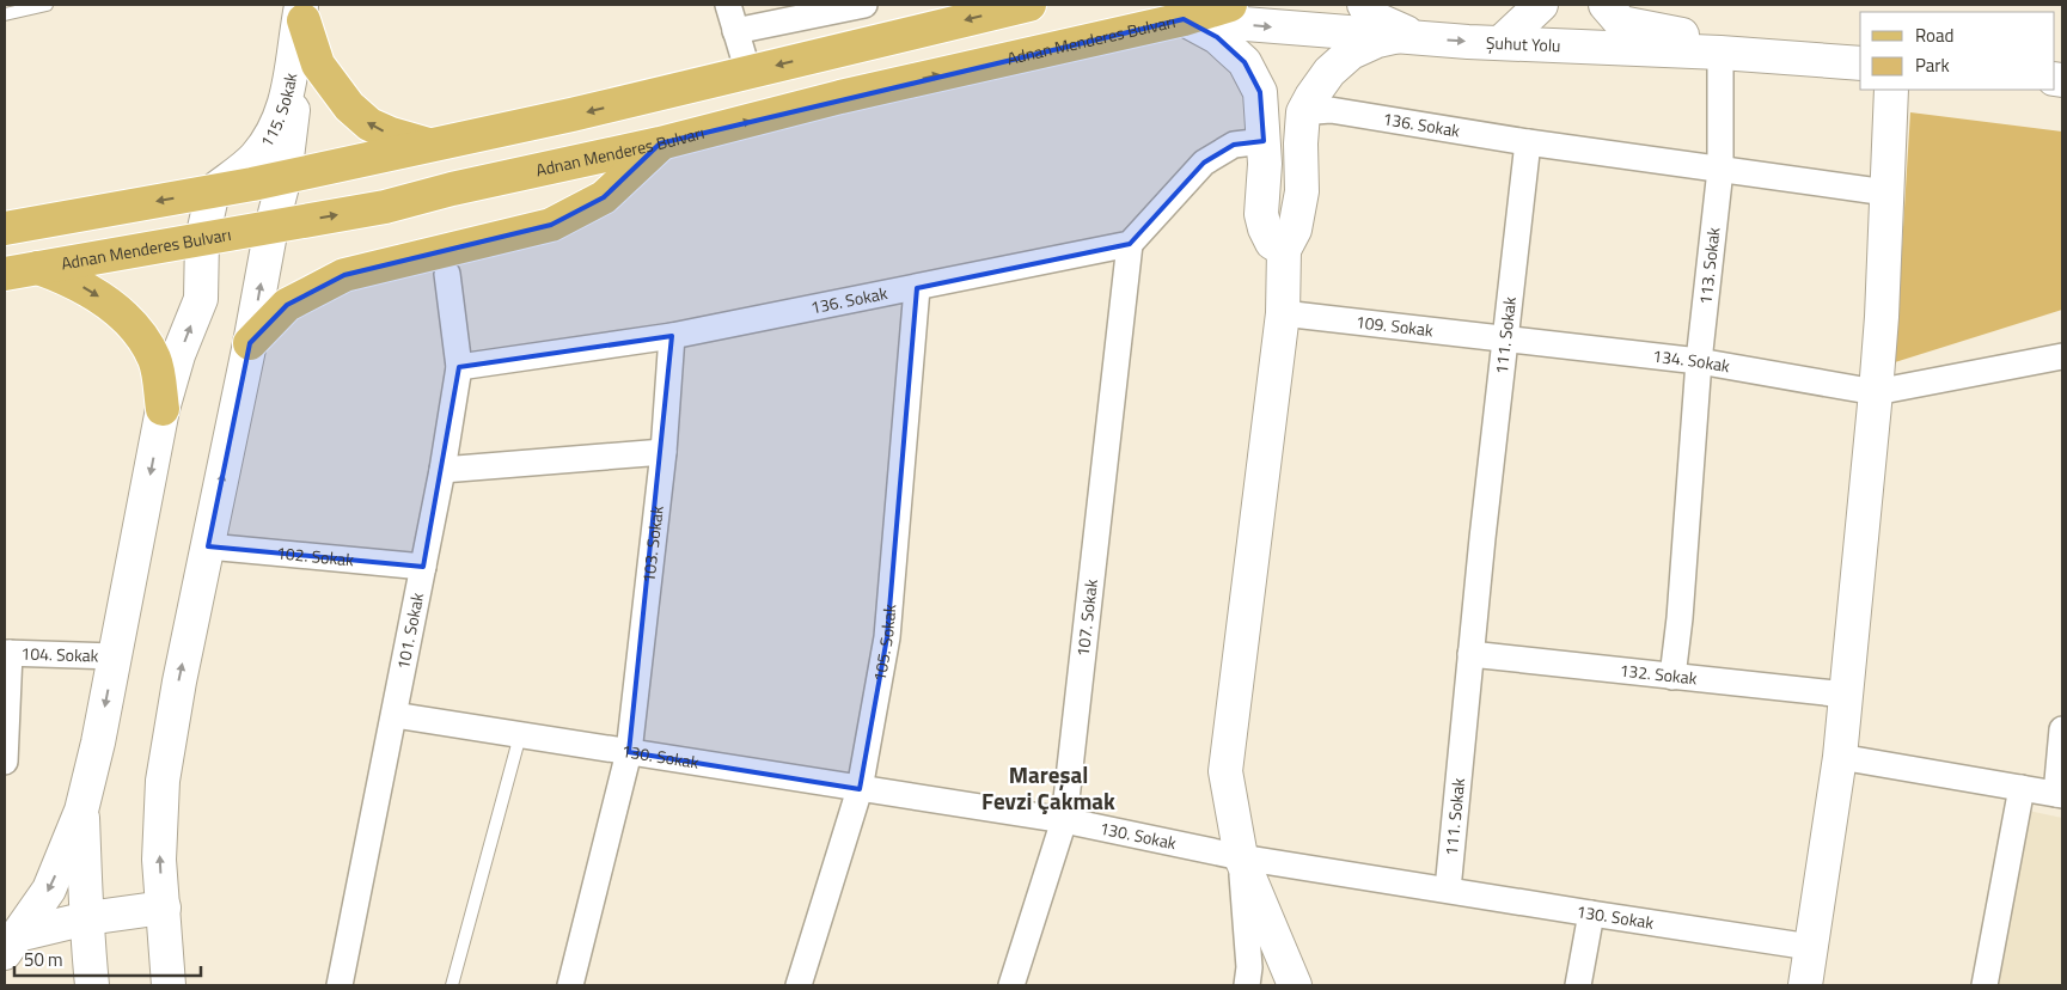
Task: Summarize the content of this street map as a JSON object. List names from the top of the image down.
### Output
{
  "streets": {
    "main road": ["Adnan Menderes Bulvarı", "Şuhut Yolu", "115. Sokak"],
    "street": [
      "136. Sokak",
      "113. Sokak",
      "109. Sokak",
      "111. Sokak",
      "134. Sokak",
      "103. Sokak",
      "102. Sokak",
      "107. Sokak",
      "101. Sokak",
      "105. Sokak",
      "104. Sokak",
      "132. Sokak",
      "130. Sokak"
    ]
  },
  "crossings": [
    ["Adnan Menderes Bulvarı", "Şuhut Yolu"],
    ["Şuhut Yolu", "113. Sokak"],
    ["136. Sokak", "111. Sokak"],
    ["136. Sokak", "103. Sokak"],
    ["136. Sokak", "107. Sokak"],
    ["136. Sokak", "101. Sokak"],
    ["136. Sokak", "105. Sokak"],
    ["113. Sokak", "134. Sokak"],
    ["113. Sokak", "132. Sokak"],
    ["109. Sokak", "111. Sokak"],
    ["109. Sokak", "134. Sokak"],
    ["111. Sokak", "134. Sokak"],
    ["111. Sokak", "132. Sokak"],
    ["111. Sokak", "130. Sokak"],
    ["103. Sokak", "130. Sokak"],
    ["102. Sokak", "101. Sokak"],
    ["107. Sokak", "130. Sokak"],
    ["101. Sokak", "130. Sokak"],
    ["105. Sokak", "130. Sokak"]
  ],
  "one_way": ["Şuhut Yolu"],
  "districts": ["Mareşal Fevzi Çakmak"],
  "legend": ["Road", "Park"],
  "scale_bar": "50 m"
}
